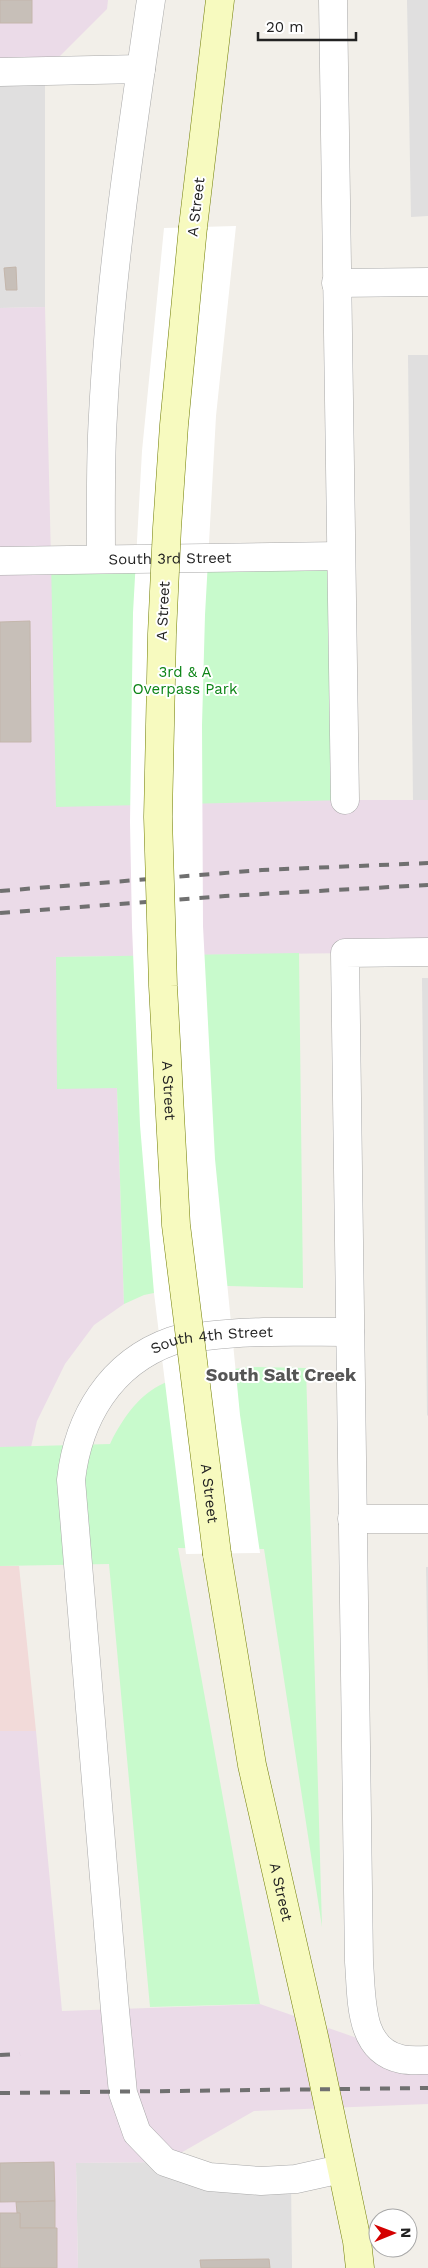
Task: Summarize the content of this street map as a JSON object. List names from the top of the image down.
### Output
{
  "streets": {
    "main road": ["A Street"],
    "street": ["South 3rd Street", "South 4th Street"]
  },
  "crossings": [
    ["A Street", "South 4th Street"]
  ],
  "districts": ["South Salt Creek"],
  "parks": ["3rd & A Overpass Park"],
  "scale_bar": "20 m",
  "north": "right"
}
